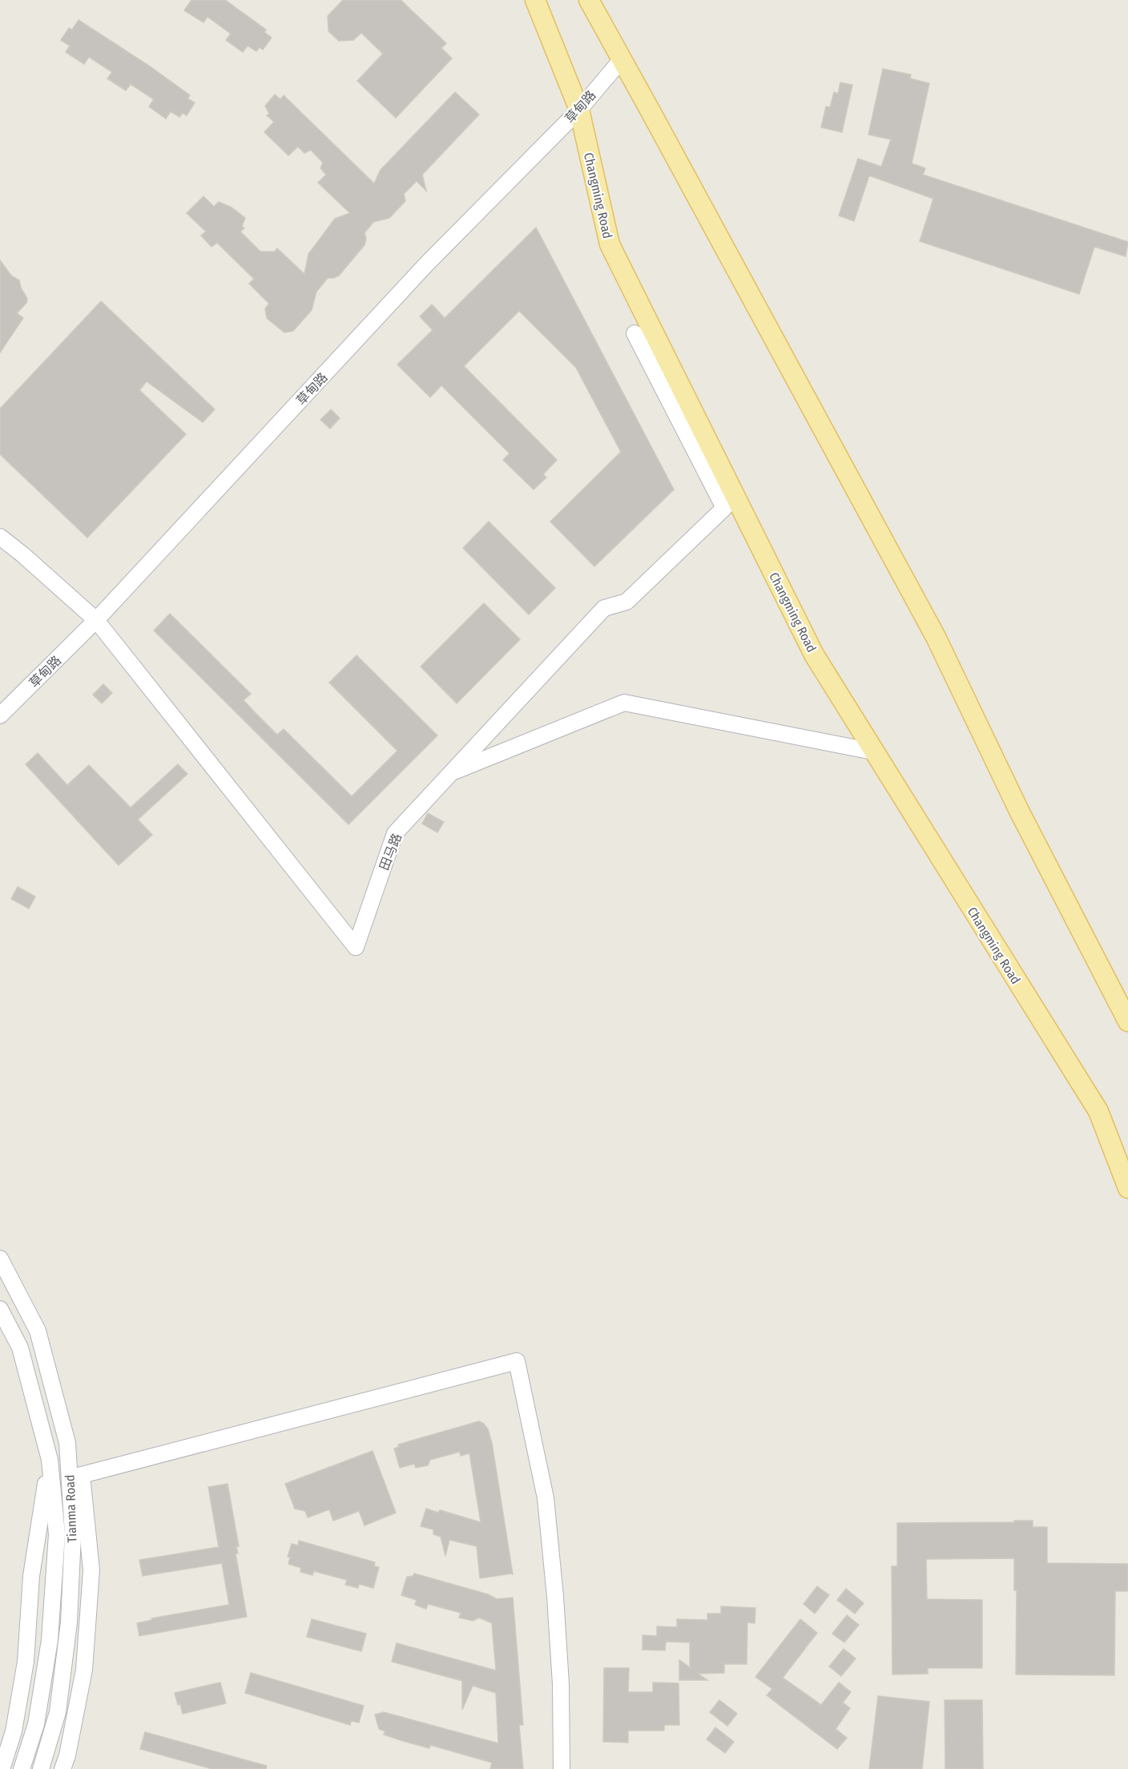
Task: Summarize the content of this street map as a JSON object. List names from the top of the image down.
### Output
{
  "streets": {
    "main road": ["Changming Road"],
    "street": ["草甸路", "田马路", "Tianma Road"]
  },
  "crossings": [
    ["草甸路", "Changming Road"],
    ["草甸路", "田马路"]
  ]
}
